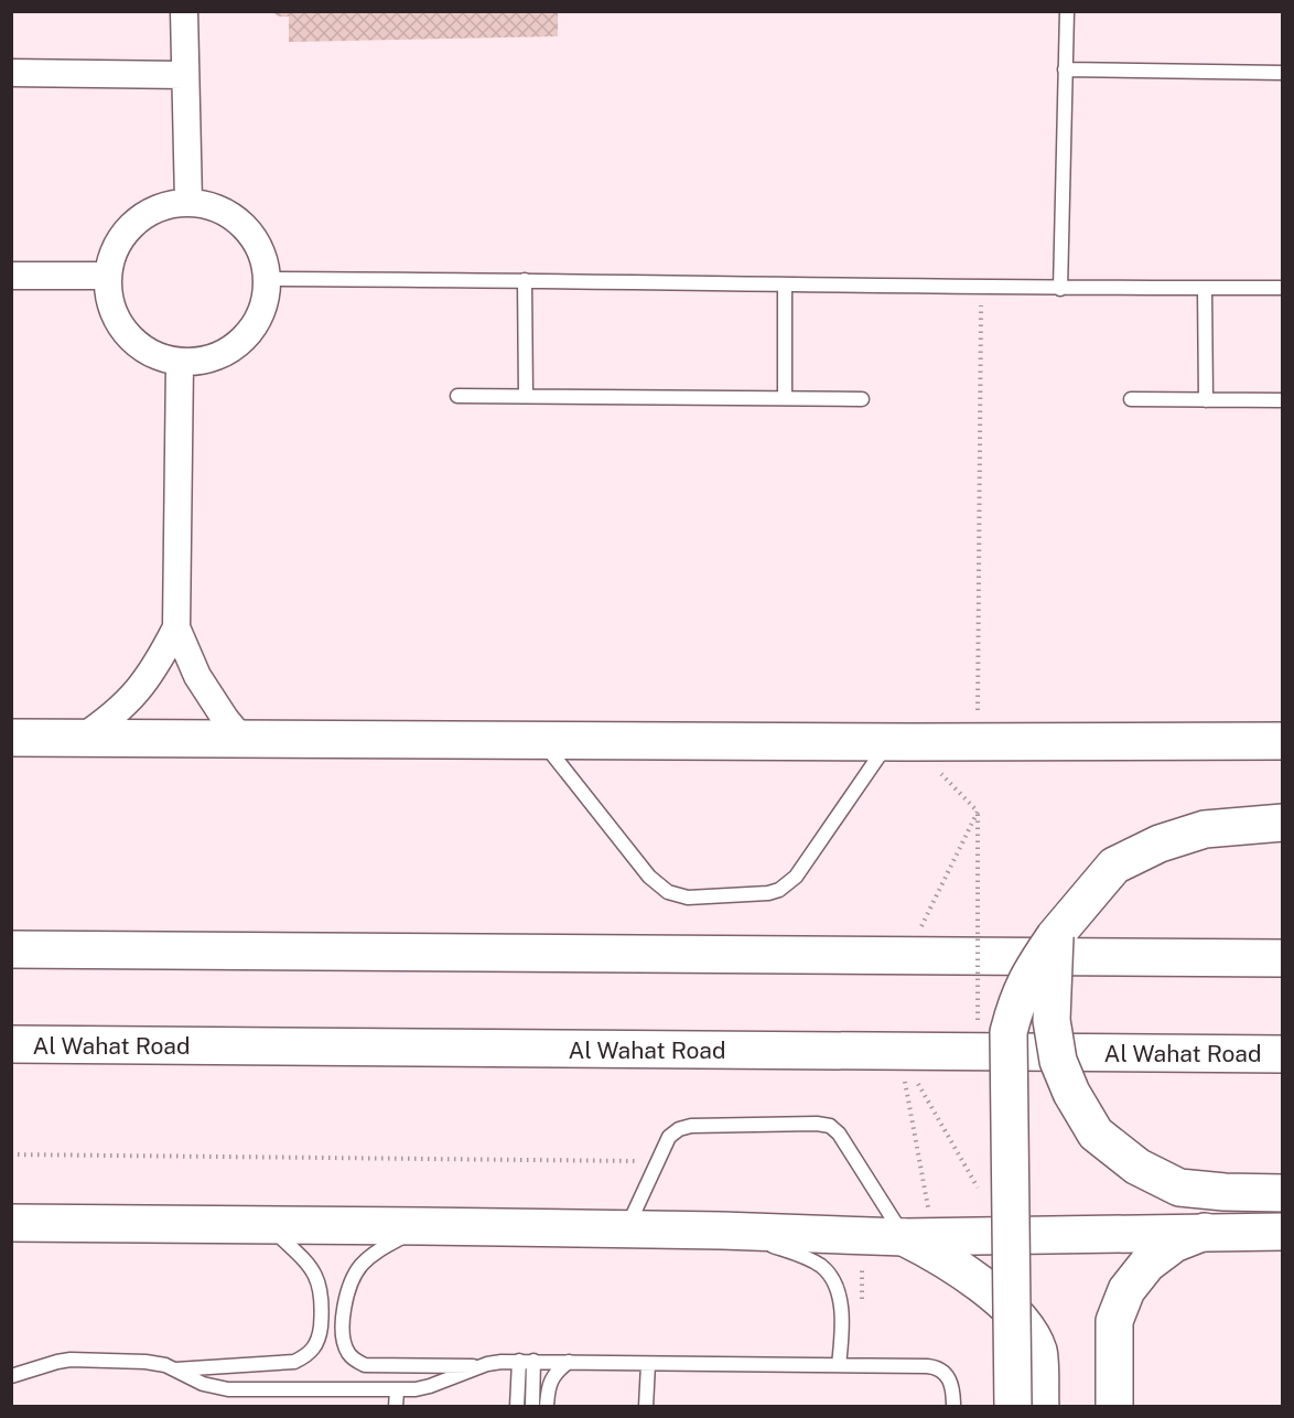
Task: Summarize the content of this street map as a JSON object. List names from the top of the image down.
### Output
{
  "streets": {
    "main road": ["Al Wahat Road"]
  }
}
